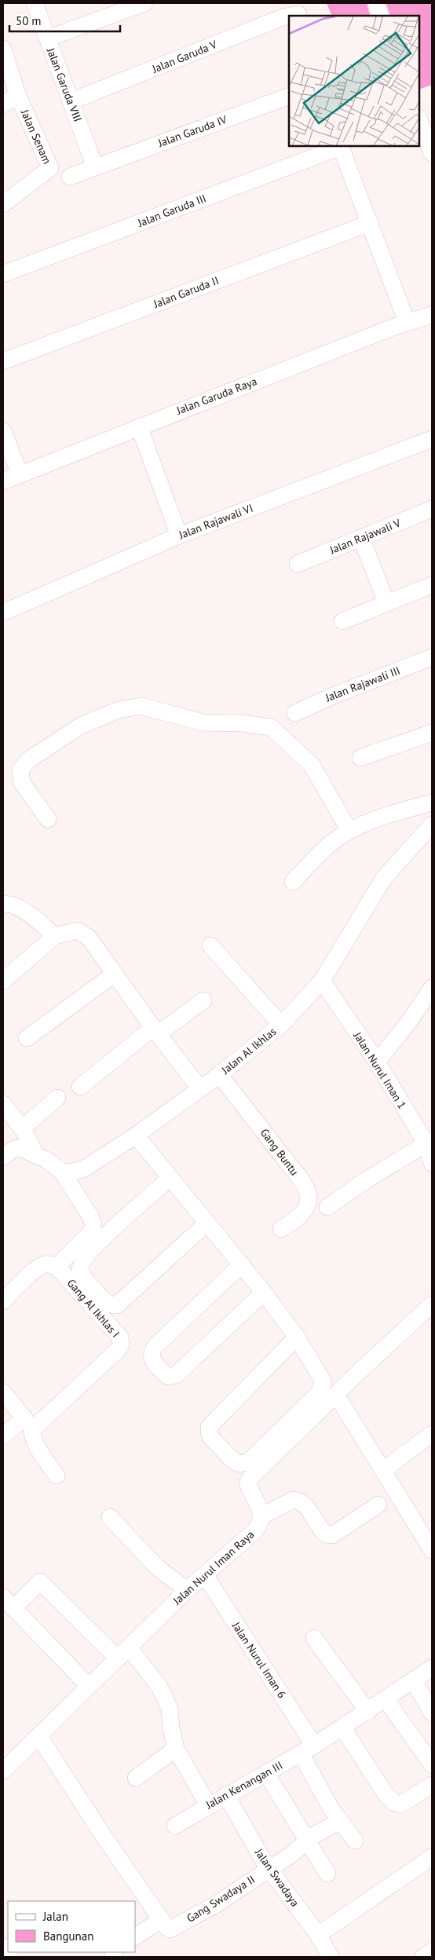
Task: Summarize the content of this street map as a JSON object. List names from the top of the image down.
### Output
{
  "streets": {
    "street": [
      "Jalan Garuda V",
      "Jalan Garuda VIII",
      "Jalan Garuda IV",
      "Jalan Senam",
      "Jalan Garuda III",
      "Jalan Garuda II",
      "Jalan Garuda Raya",
      "Jalan Rajawali VI",
      "Jalan Rajawali V",
      "Jalan Rajawali III",
      "Jalan Al Ikhlas",
      "Jalan Nurul Iman 1",
      "Gang Buntu",
      "Gang Al Ikhlas I",
      "Jalan Nurul Iman Raya",
      "Jalan Nurul Iman 6",
      "Jalan Kenangan III",
      "Jalan Swadaya",
      "Gang Swadaya II"
    ]
  },
  "crossings": [
    ["Jalan Garuda V", "Jalan Garuda VIII"],
    ["Jalan Garuda VIII", "Jalan Garuda IV"],
    ["Jalan Al Ikhlas", "Jalan Nurul Iman 1"],
    ["Jalan Al Ikhlas", "Gang Buntu"],
    ["Jalan Nurul Iman Raya", "Jalan Nurul Iman 6"],
    ["Jalan Nurul Iman 6", "Jalan Kenangan III"],
    ["Jalan Kenangan III", "Jalan Swadaya"],
    ["Jalan Swadaya", "Gang Swadaya II"]
  ],
  "legend": ["Jalan", "Bangunan"],
  "scale_bar": "50 m"
}
